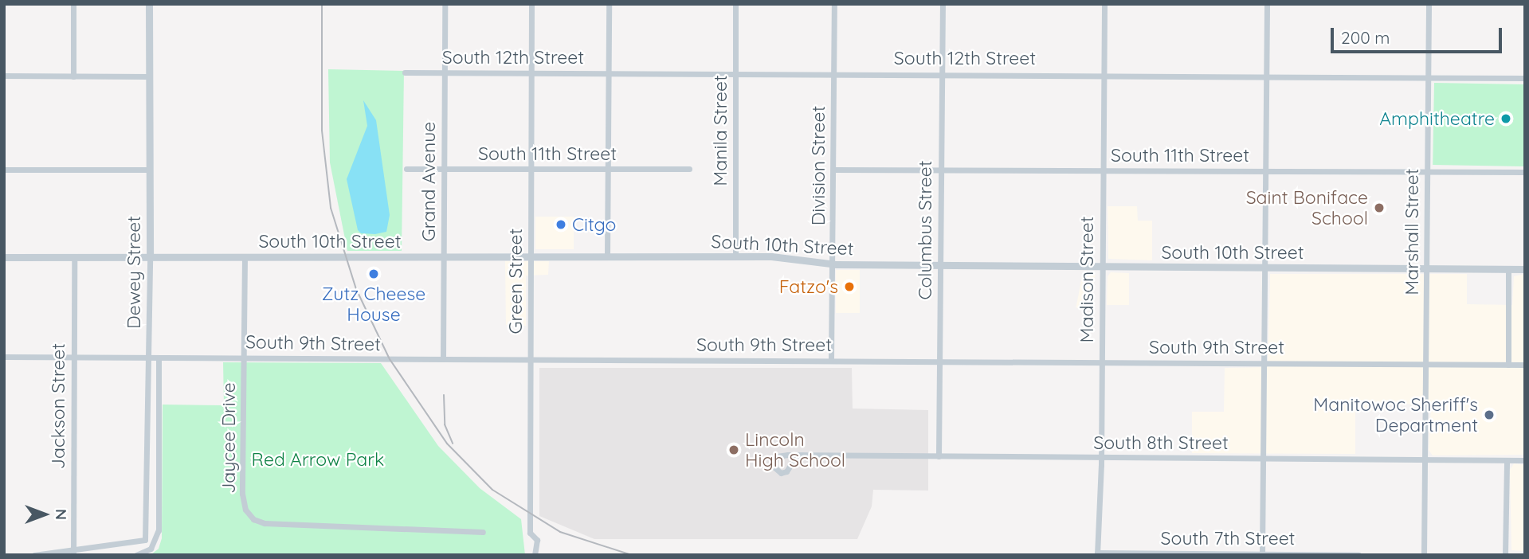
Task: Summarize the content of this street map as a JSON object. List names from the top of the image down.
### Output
{
  "streets": {
    "street": [
      "South 12th Street",
      "Manila Street",
      "South 11th Street",
      "Division Street",
      "Grand Avenue",
      "Columbus Street",
      "Marshall Street",
      "South 10th Street",
      "Dewey Street",
      "Madison Street",
      "Green Street",
      "South 9th Street",
      "Jackson Street",
      "Jaycee Drive",
      "South 8th Street",
      "South 7th Street"
    ]
  },
  "crossings": [
    ["South 12th Street", "Manila Street"],
    ["South 12th Street", "Division Street"],
    ["South 12th Street", "Grand Avenue"],
    ["South 12th Street", "Columbus Street"],
    ["South 12th Street", "Marshall Street"],
    ["South 12th Street", "Madison Street"],
    ["South 12th Street", "Green Street"],
    ["Manila Street", "South 10th Street"],
    ["South 11th Street", "Division Street"],
    ["South 11th Street", "Grand Avenue"],
    ["South 11th Street", "Columbus Street"],
    ["South 11th Street", "Marshall Street"],
    ["South 11th Street", "Madison Street"],
    ["South 11th Street", "Green Street"],
    ["Division Street", "South 10th Street"],
    ["Division Street", "South 9th Street"],
    ["Grand Avenue", "South 10th Street"],
    ["Grand Avenue", "South 9th Street"],
    ["Columbus Street", "South 10th Street"],
    ["Columbus Street", "South 9th Street"],
    ["Columbus Street", "South 8th Street"],
    ["Marshall Street", "South 10th Street"],
    ["Marshall Street", "South 9th Street"],
    ["Marshall Street", "South 8th Street"],
    ["South 10th Street", "Dewey Street"],
    ["South 10th Street", "Madison Street"],
    ["South 10th Street", "Green Street"],
    ["South 10th Street", "Jackson Street"],
    ["South 10th Street", "Jaycee Drive"],
    ["Dewey Street", "South 9th Street"],
    ["Madison Street", "South 9th Street"],
    ["Madison Street", "South 8th Street"],
    ["Madison Street", "South 7th Street"],
    ["Green Street", "South 9th Street"],
    ["South 9th Street", "Jackson Street"],
    ["South 9th Street", "Jaycee Drive"]
  ],
  "parks": ["Red Arrow Park"],
  "places": [
    "Amphitheatre",
    "Saint Boniface School",
    "Citgo",
    "Zutz Cheese House",
    "Fatzo's",
    "Manitowoc Sheriff's Department",
    "Lincoln High School"
  ],
  "scale_bar": "200 m",
  "north": "right"
}
